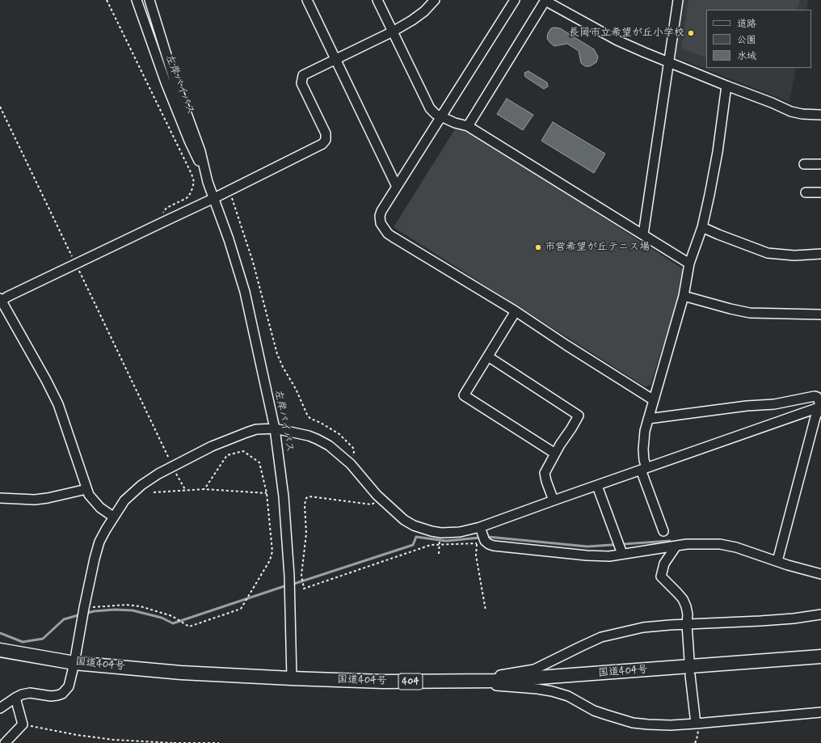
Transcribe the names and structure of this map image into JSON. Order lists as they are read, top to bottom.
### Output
{
  "streets": {
    "highway": ["国道404号", "404"],
    "street": ["左岸バイパス"]
  },
  "crossings": [
    ["左岸バイパス", "国道404号"]
  ],
  "places": ["長岡市立希望が丘小学校", "市営希望が丘テニス場"],
  "legend": ["道路", "公園", "水域"]
}
